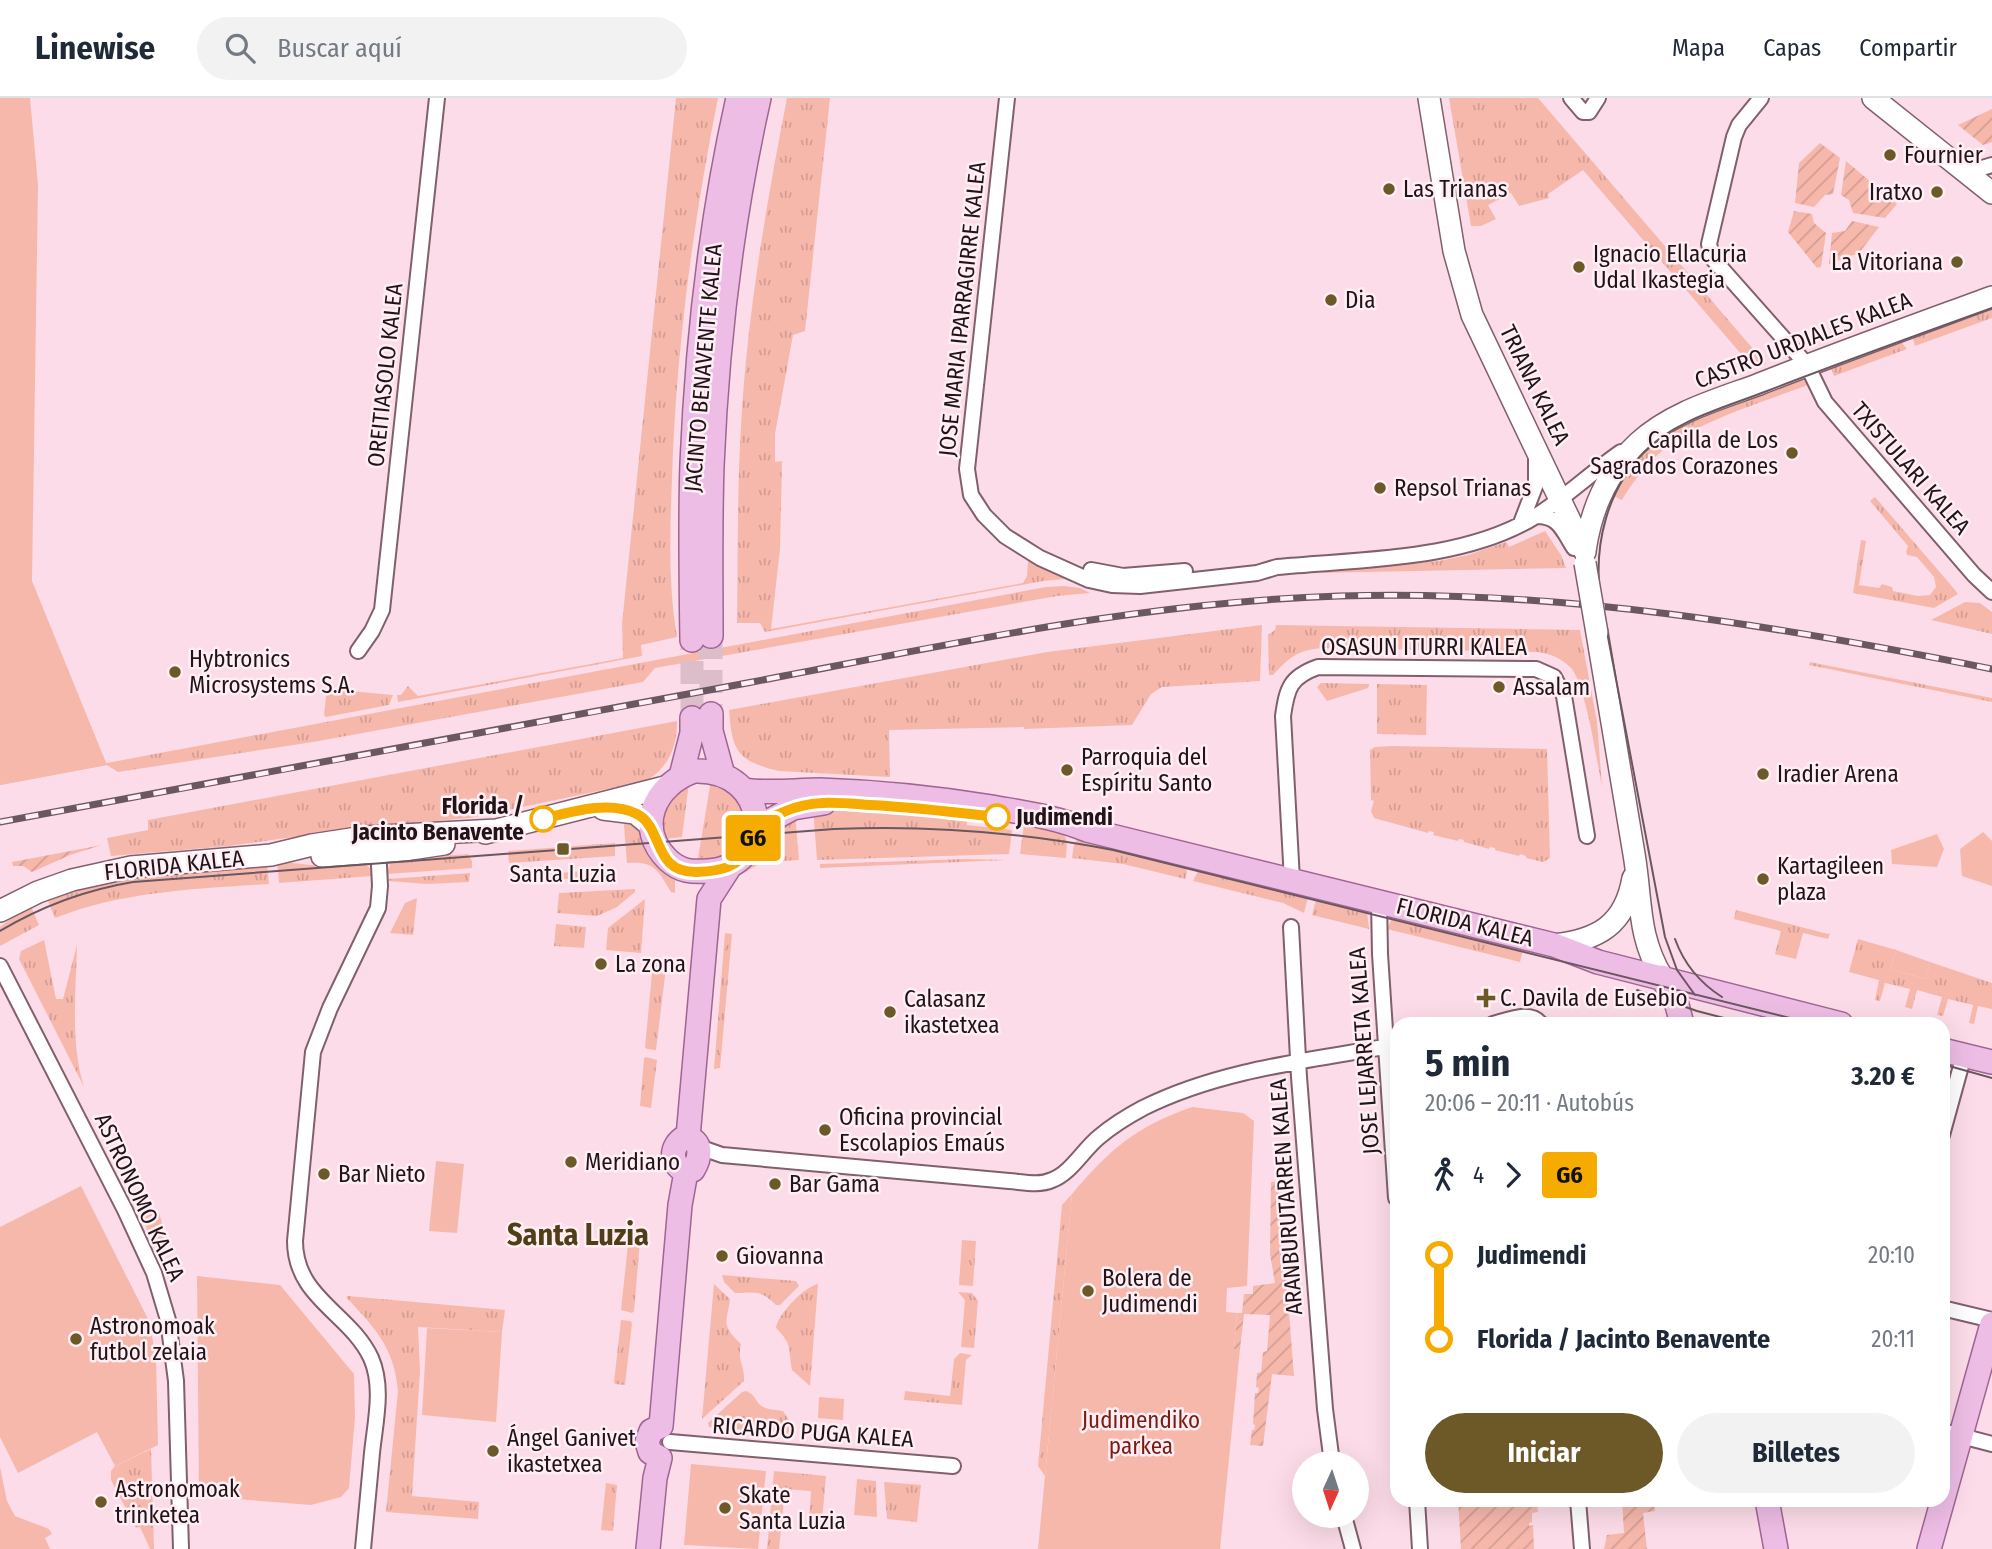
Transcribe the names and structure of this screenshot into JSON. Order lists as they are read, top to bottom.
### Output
{
  "streets": {
    "main road": [
      "CASTRO URDIALES KALEA",
      "JACINTO BENAVENTE KALEA",
      "TRIANA KALEA",
      "FLORIDA KALEA"
    ],
    "street": [
      "JOSE MARIA IPARRAGIRRE KALEA",
      "OREITIASOLO KALEA",
      "TXISTULARI KALEA",
      "OSASUN ITURRI KALEA",
      "JOSE LEJARRETA KALEA",
      "ASTRONOMO KALEA",
      "ARANBURUTARREN KALEA",
      "RICARDO PUGA KALEA"
    ]
  },
  "crossings": [
    ["JOSE MARIA IPARRAGIRRE KALEA", "CASTRO URDIALES KALEA"],
    ["JOSE MARIA IPARRAGIRRE KALEA", "TRIANA KALEA"],
    ["CASTRO URDIALES KALEA", "TRIANA KALEA"],
    ["CASTRO URDIALES KALEA", "TXISTULARI KALEA"],
    ["TRIANA KALEA", "FLORIDA KALEA"],
    ["OSASUN ITURRI KALEA", "FLORIDA KALEA"],
    ["FLORIDA KALEA", "JOSE LEJARRETA KALEA"]
  ],
  "districts": ["Santa Luzia"],
  "parks": ["Judimendiko parkea"],
  "places": {
    "other": [
      "Fournier",
      "Las Trianas",
      "Iratxo",
      "La Vitoriana",
      "Ignacio Ellacuria Udal Ikastegia",
      "Dia",
      "Capilla de Los Sagrados Corazones",
      "Repsol Trianas",
      "Hybtronics Microsystems S.A.",
      "Assalam",
      "Parroquia del Espíritu Santo",
      "Iradier Arena",
      "Judimendi",
      "Florida / Jacinto Benavente",
      "Kartagileen plaza",
      "La zona",
      "Calasanz ikastetxea",
      "Oficina provincial Escolapios Emaús",
      "Meridiano",
      "Bar Nieto",
      "Bar Gama",
      "Giovanna",
      "Bolera de Judimendi",
      "Astronomoak futbol zelaia",
      "Ángel Ganivet ikastetxea",
      "Astronomoak trinketea",
      "Skate Santa Luzia"
    ],
    "transit": ["Santa Luzia"],
    "health": ["C. Davila de Eusebio"]
  },
  "lines": ["bus line G6"],
  "north": "bottom",
  "page": {
    "header": "Linewise",
    "search": "Buscar aquí",
    "nav": ["Mapa", "Capas", "Compartir"],
    "on_map": "G6",
    "heading": ["5 min", "20:06 – 20:11 · Autobús", "3.20 €"],
    "legs": ["4", "G6"],
    "list": [
      {
        "name": "Judimendi",
        "value": "20:10"
      },
      {
        "name": "Florida / Jacinto Benavente",
        "value": "20:11"
      }
    ],
    "buttons": ["Iniciar", "Billetes"]
  }
}
